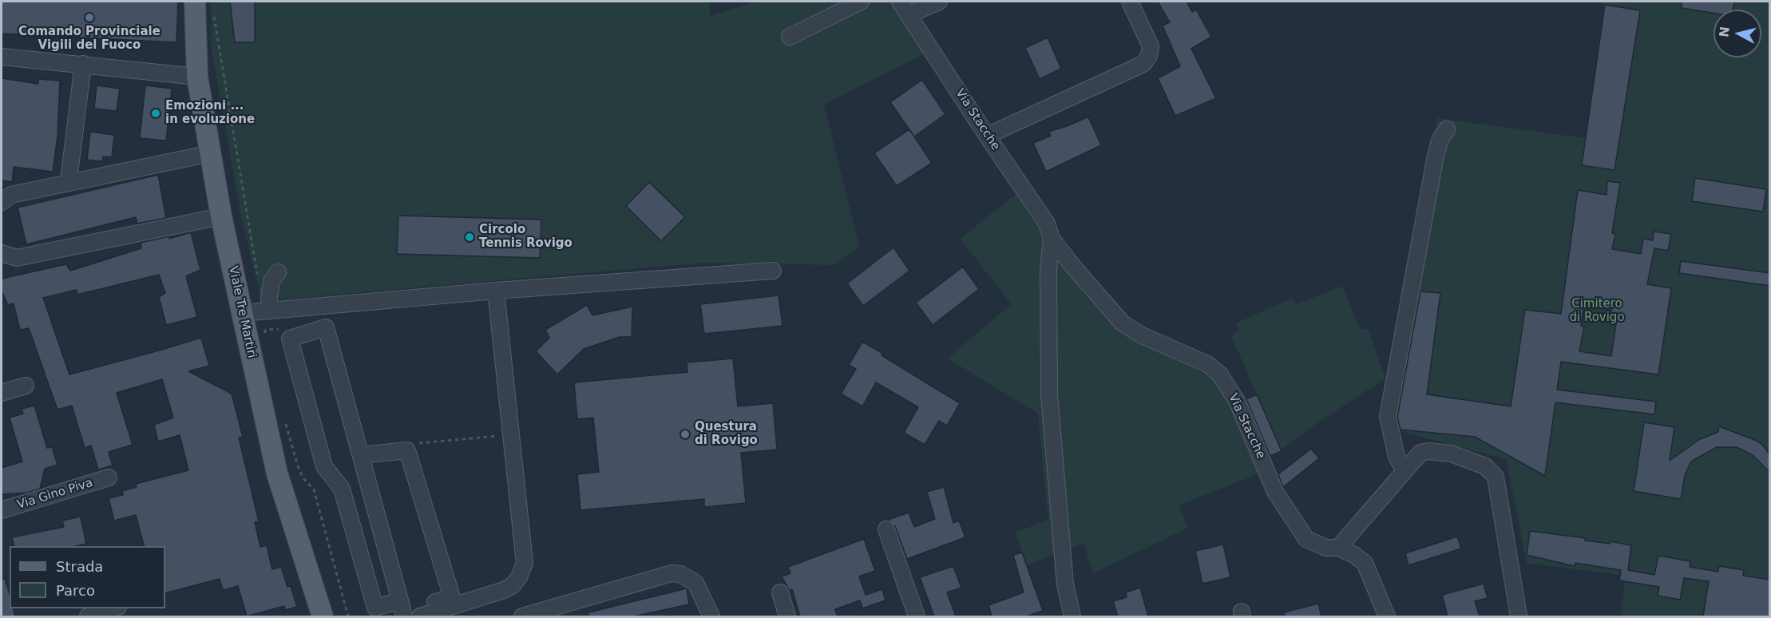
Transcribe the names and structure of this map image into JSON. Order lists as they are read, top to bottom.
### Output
{
  "streets": {
    "main road": ["Viale Tre Martiri"],
    "street": ["Via Stacche", "Via Gino Piva"]
  },
  "parks": ["Cimitero di Rovigo"],
  "places": [
    "Comando Provinciale Vigili del Fuoco",
    "Emozioni ... in evoluzione",
    "Circolo Tennis Rovigo",
    "Questura di Rovigo"
  ],
  "legend": ["Strada", "Parco"],
  "north": "left"
}
